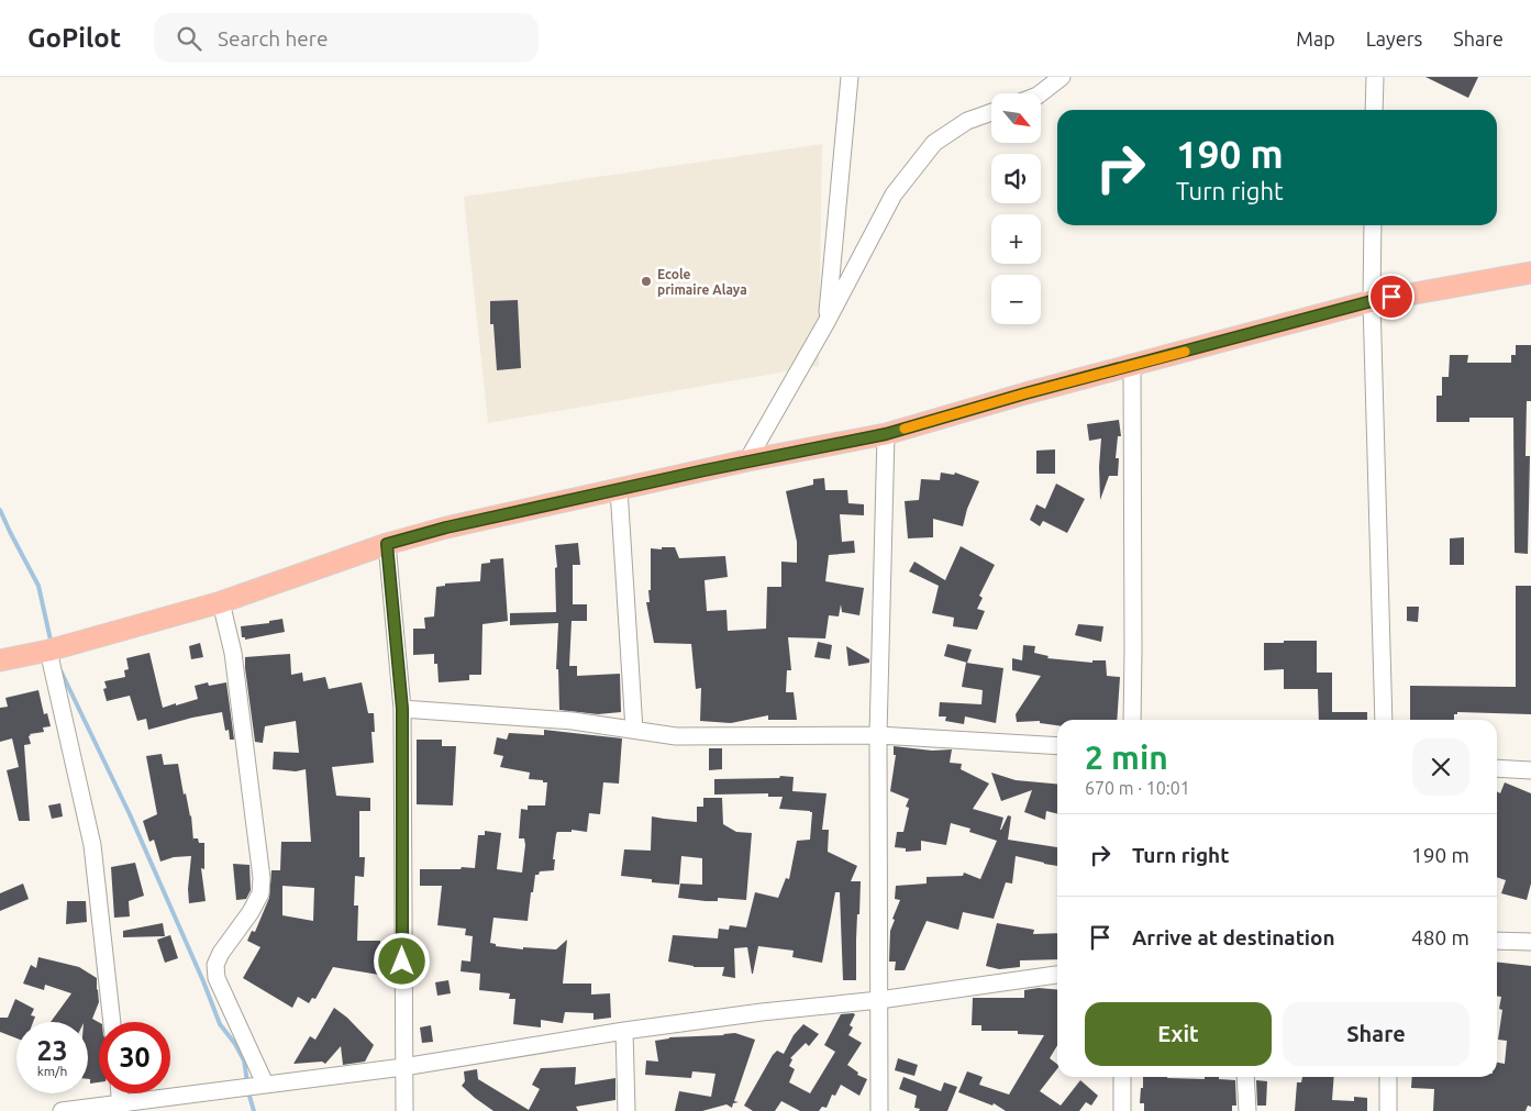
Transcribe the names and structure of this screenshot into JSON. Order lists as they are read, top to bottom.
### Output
{
  "places": ["Ecole primaire Alaya"],
  "north": "bottom right",
  "page": {
    "header": "GoPilot",
    "search": "Search here",
    "nav": ["Map", "Layers", "Share"],
    "map_buttons": ["+", "−"],
    "turn": ["190 m", "Turn right"],
    "heading": ["2 min", "670 m · 10:01"],
    "list": [
      {
        "name": "Turn right",
        "value": "190 m"
      },
      {
        "name": "Arrive at destination",
        "value": "480 m"
      }
    ],
    "buttons": ["Exit", "Share"],
    "speed": "23 km/h",
    "limit": "30"
  }
}
